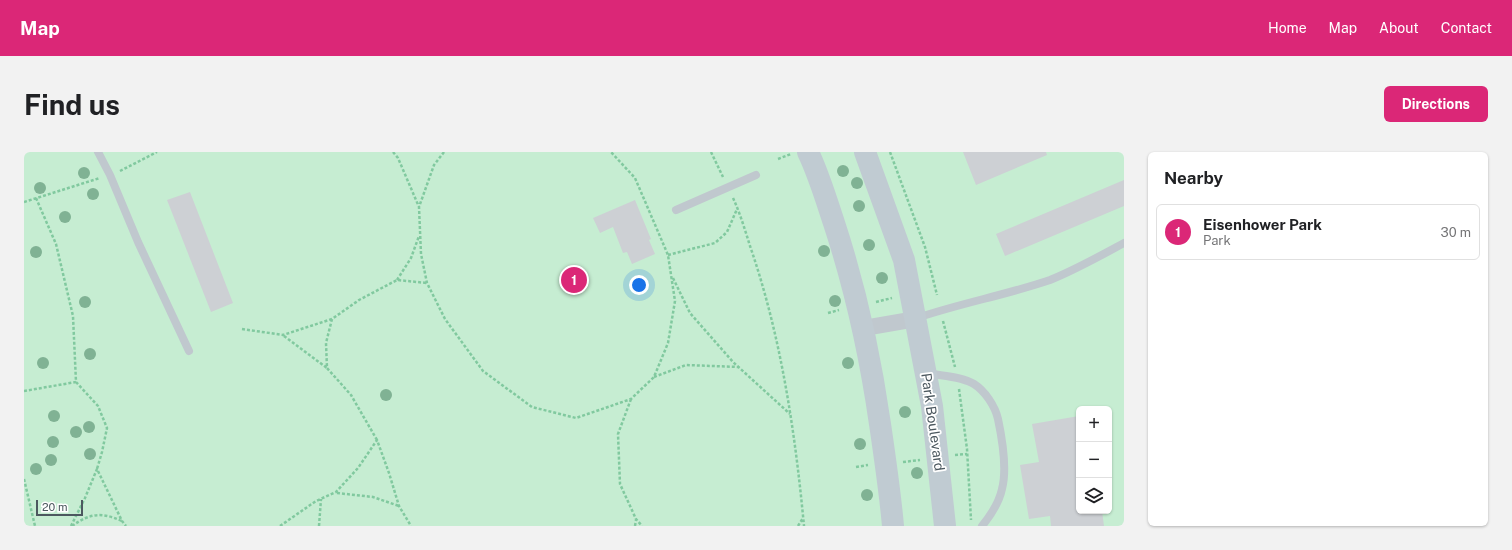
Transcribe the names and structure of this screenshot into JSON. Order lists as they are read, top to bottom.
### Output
{
  "streets": {
    "street": ["Park Boulevard"]
  },
  "scale_bar": "20 m",
  "page": {
    "header": "Map",
    "nav": [
      "Home",
      "Map",
      "About",
      "Contact"
    ],
    "buttons": "Directions",
    "title": "Find us",
    "heading": "Nearby",
    "list": [
      {
        "mark": "1",
        "name": "Eisenhower Park",
        "note": "Park",
        "value": "30 m"
      }
    ],
    "pins": "1",
    "map_buttons": ["+", "−"],
    "scale": "20 m"
  }
}
